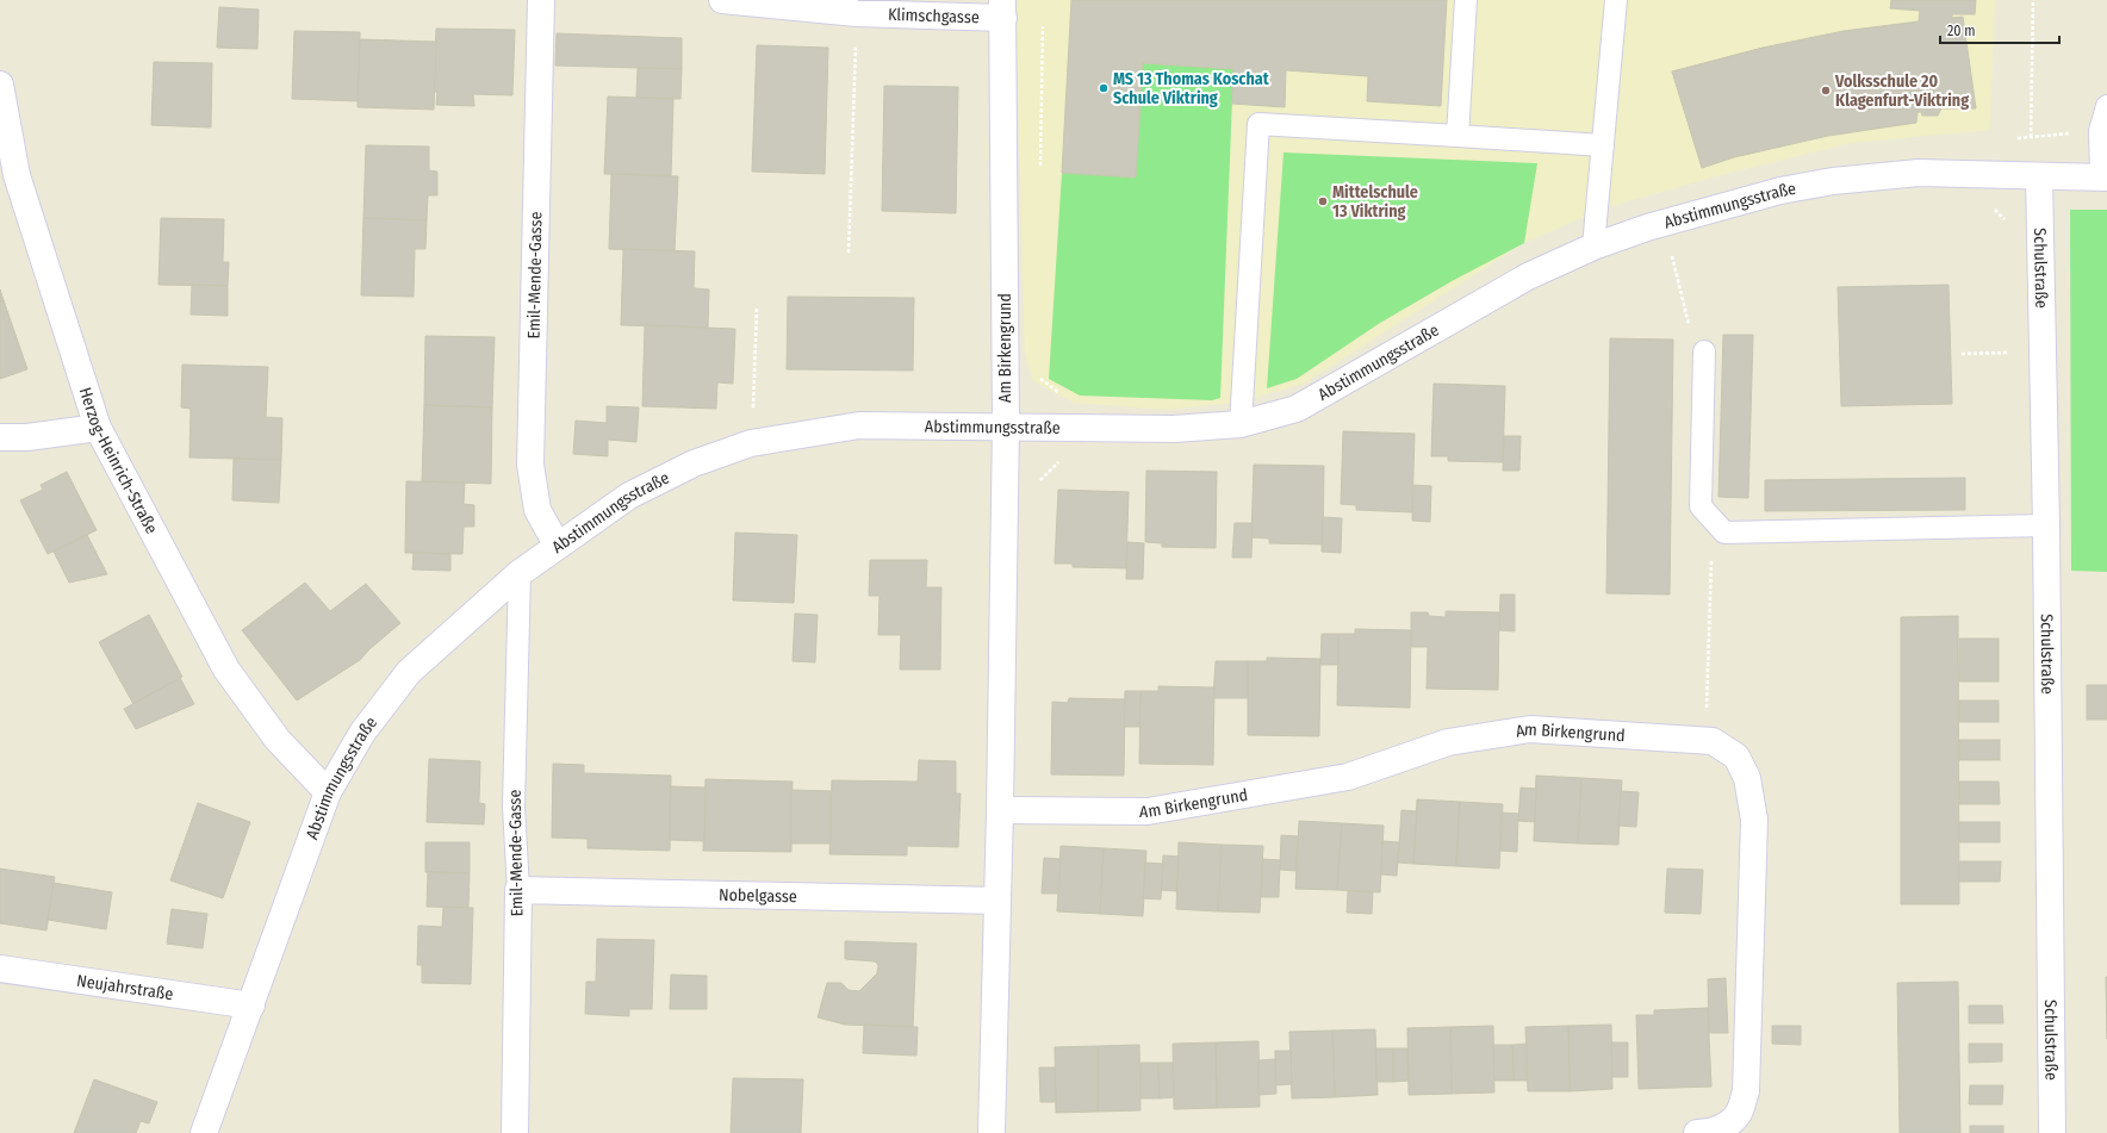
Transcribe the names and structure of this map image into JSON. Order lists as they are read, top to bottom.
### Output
{
  "streets": {
    "street": [
      "Klimschgasse",
      "Abstimmungsstraße",
      "Schulstraße",
      "Emil-Mende-Gasse",
      "Am Birkengrund",
      "Herzog-Heinrich-Straße",
      "Nobelgasse",
      "Neujahrstraße"
    ]
  },
  "crossings": [
    ["Klimschgasse", "Am Birkengrund"],
    ["Abstimmungsstraße", "Schulstraße"],
    ["Abstimmungsstraße", "Emil-Mende-Gasse"],
    ["Abstimmungsstraße", "Am Birkengrund"],
    ["Abstimmungsstraße", "Herzog-Heinrich-Straße"],
    ["Abstimmungsstraße", "Neujahrstraße"],
    ["Emil-Mende-Gasse", "Nobelgasse"],
    ["Am Birkengrund", "Nobelgasse"]
  ],
  "places": ["MS 13 Thomas Koschat Schule Viktring", "Volksschule 20 Klagenfurt-Viktring", "Mittelschule 13 Viktring"],
  "scale_bar": "20 m"
}
